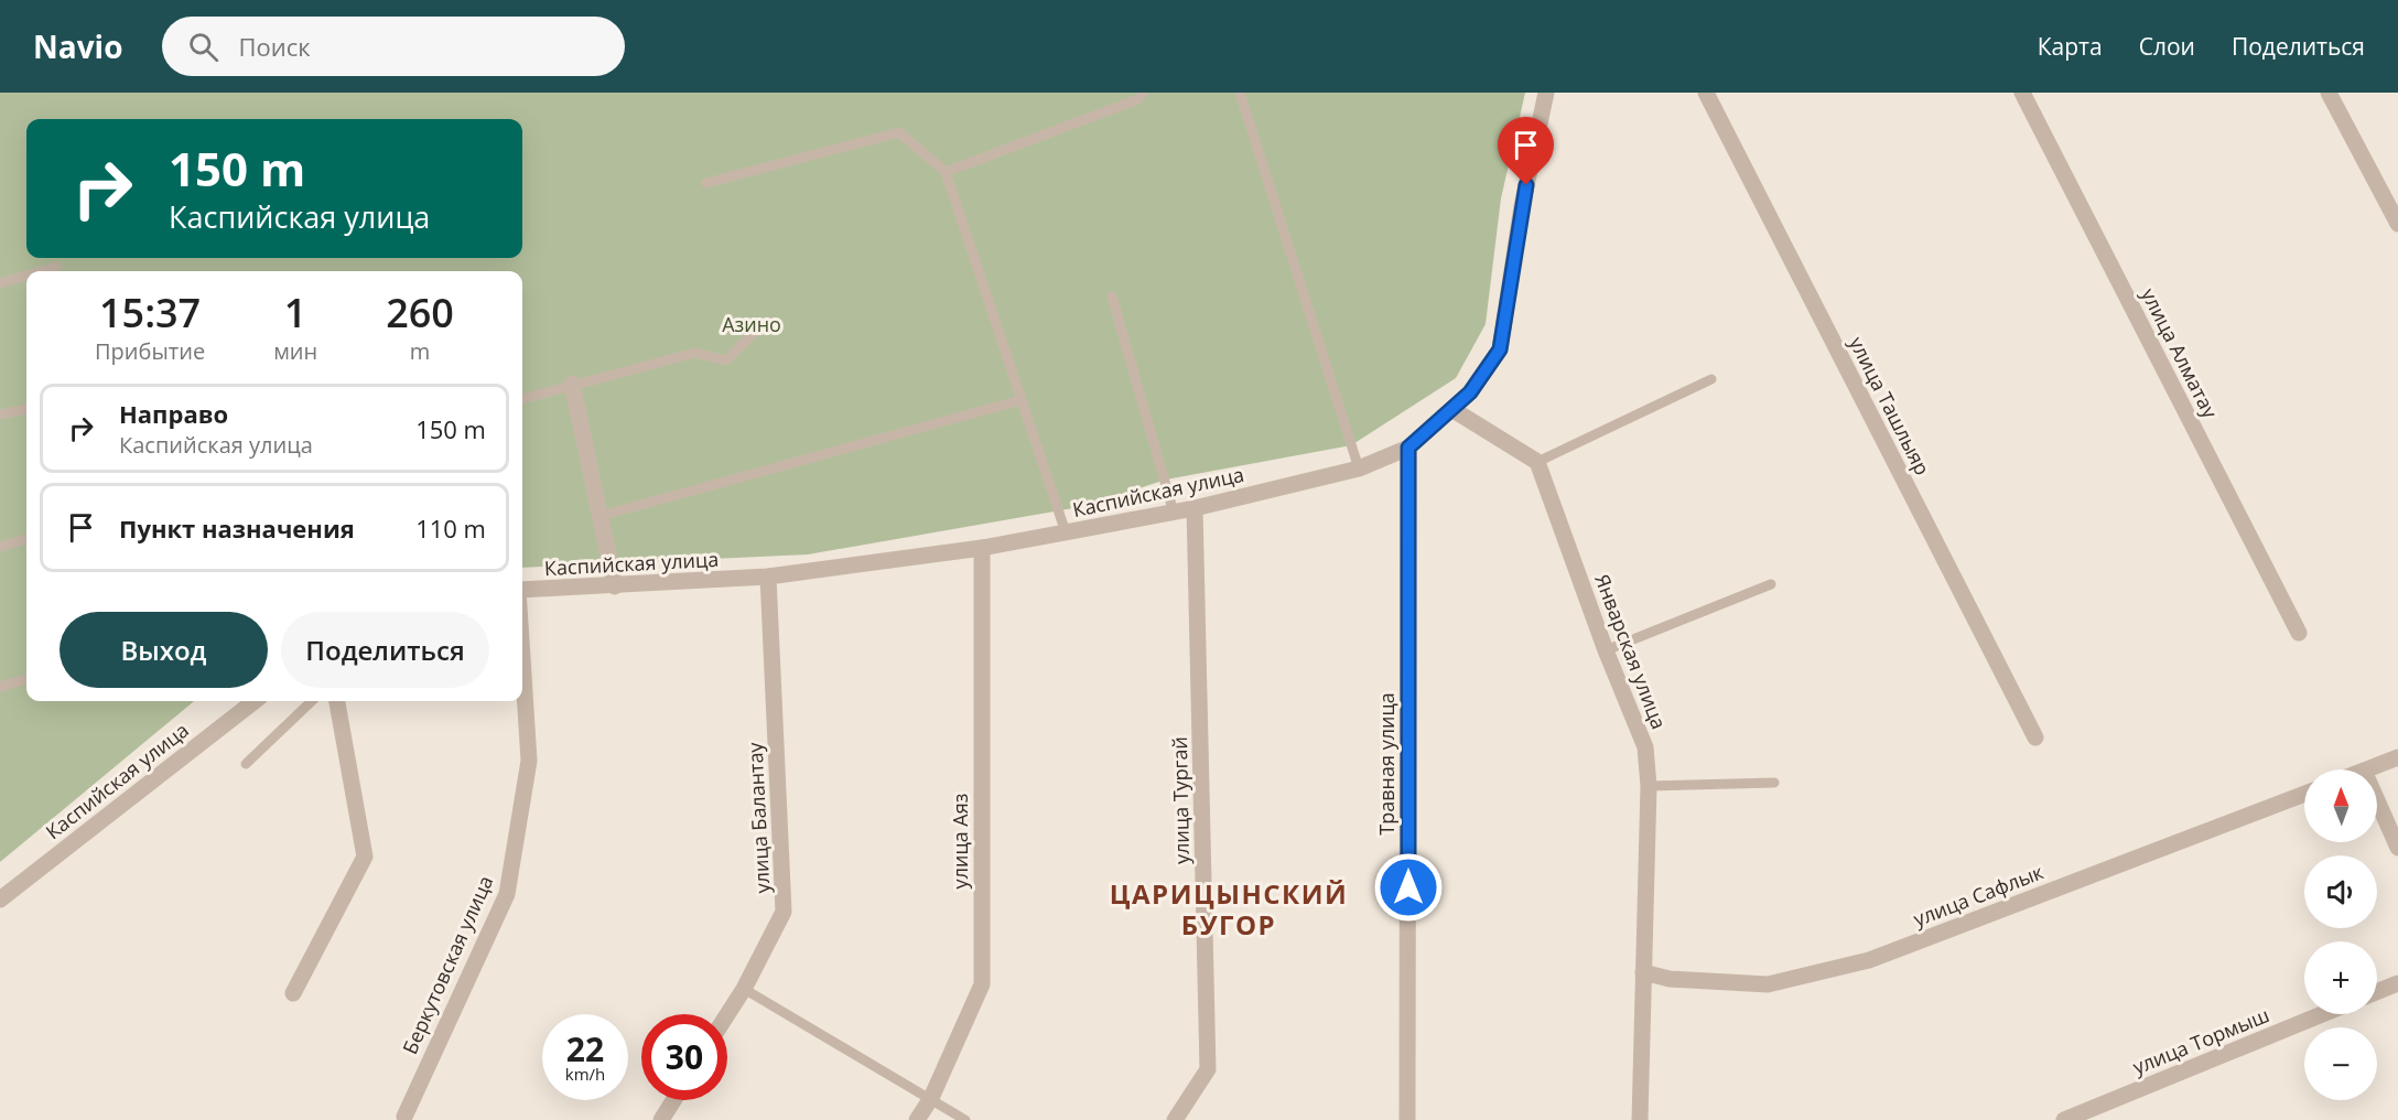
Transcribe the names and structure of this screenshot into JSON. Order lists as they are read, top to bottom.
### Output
{
  "streets": {
    "street": [
      "улица Алматау",
      "улица Ташлыяр",
      "Каспийская улица",
      "Январская улица",
      "Травная улица",
      "улица Тургай",
      "улица Балантау",
      "улица Аяз",
      "улица Сафлык",
      "Беркутовская улица",
      "улица Тормыш"
    ]
  },
  "crossings": [
    ["Каспийская улица", "Травная улица"],
    ["Каспийская улица", "улица Тургай"],
    ["Каспийская улица", "улица Балантау"],
    ["Каспийская улица", "улица Аяз"],
    ["Январская улица", "улица Сафлык"]
  ],
  "districts": ["ЦАРИЦЫНСКИЙ БУГОР"],
  "parks": ["Азино"],
  "north": "top",
  "page": {
    "header": "Navio",
    "search": "Поиск",
    "nav": ["Карта", "Слои", "Поделиться"],
    "turn": ["150 m", "Каспийская улица"],
    "eta": [
      "15:37",
      "Прибытие",
      "1",
      "мин",
      "260",
      "m"
    ],
    "list": [
      {
        "name": "Направо",
        "note": "Каспийская улица",
        "value": "150 m"
      },
      {
        "name": "Пункт назначения",
        "value": "110 m"
      }
    ],
    "buttons": ["Выход", "Поделиться"],
    "map_buttons": ["+", "−"],
    "speed": "22 km/h",
    "limit": "30"
  }
}
